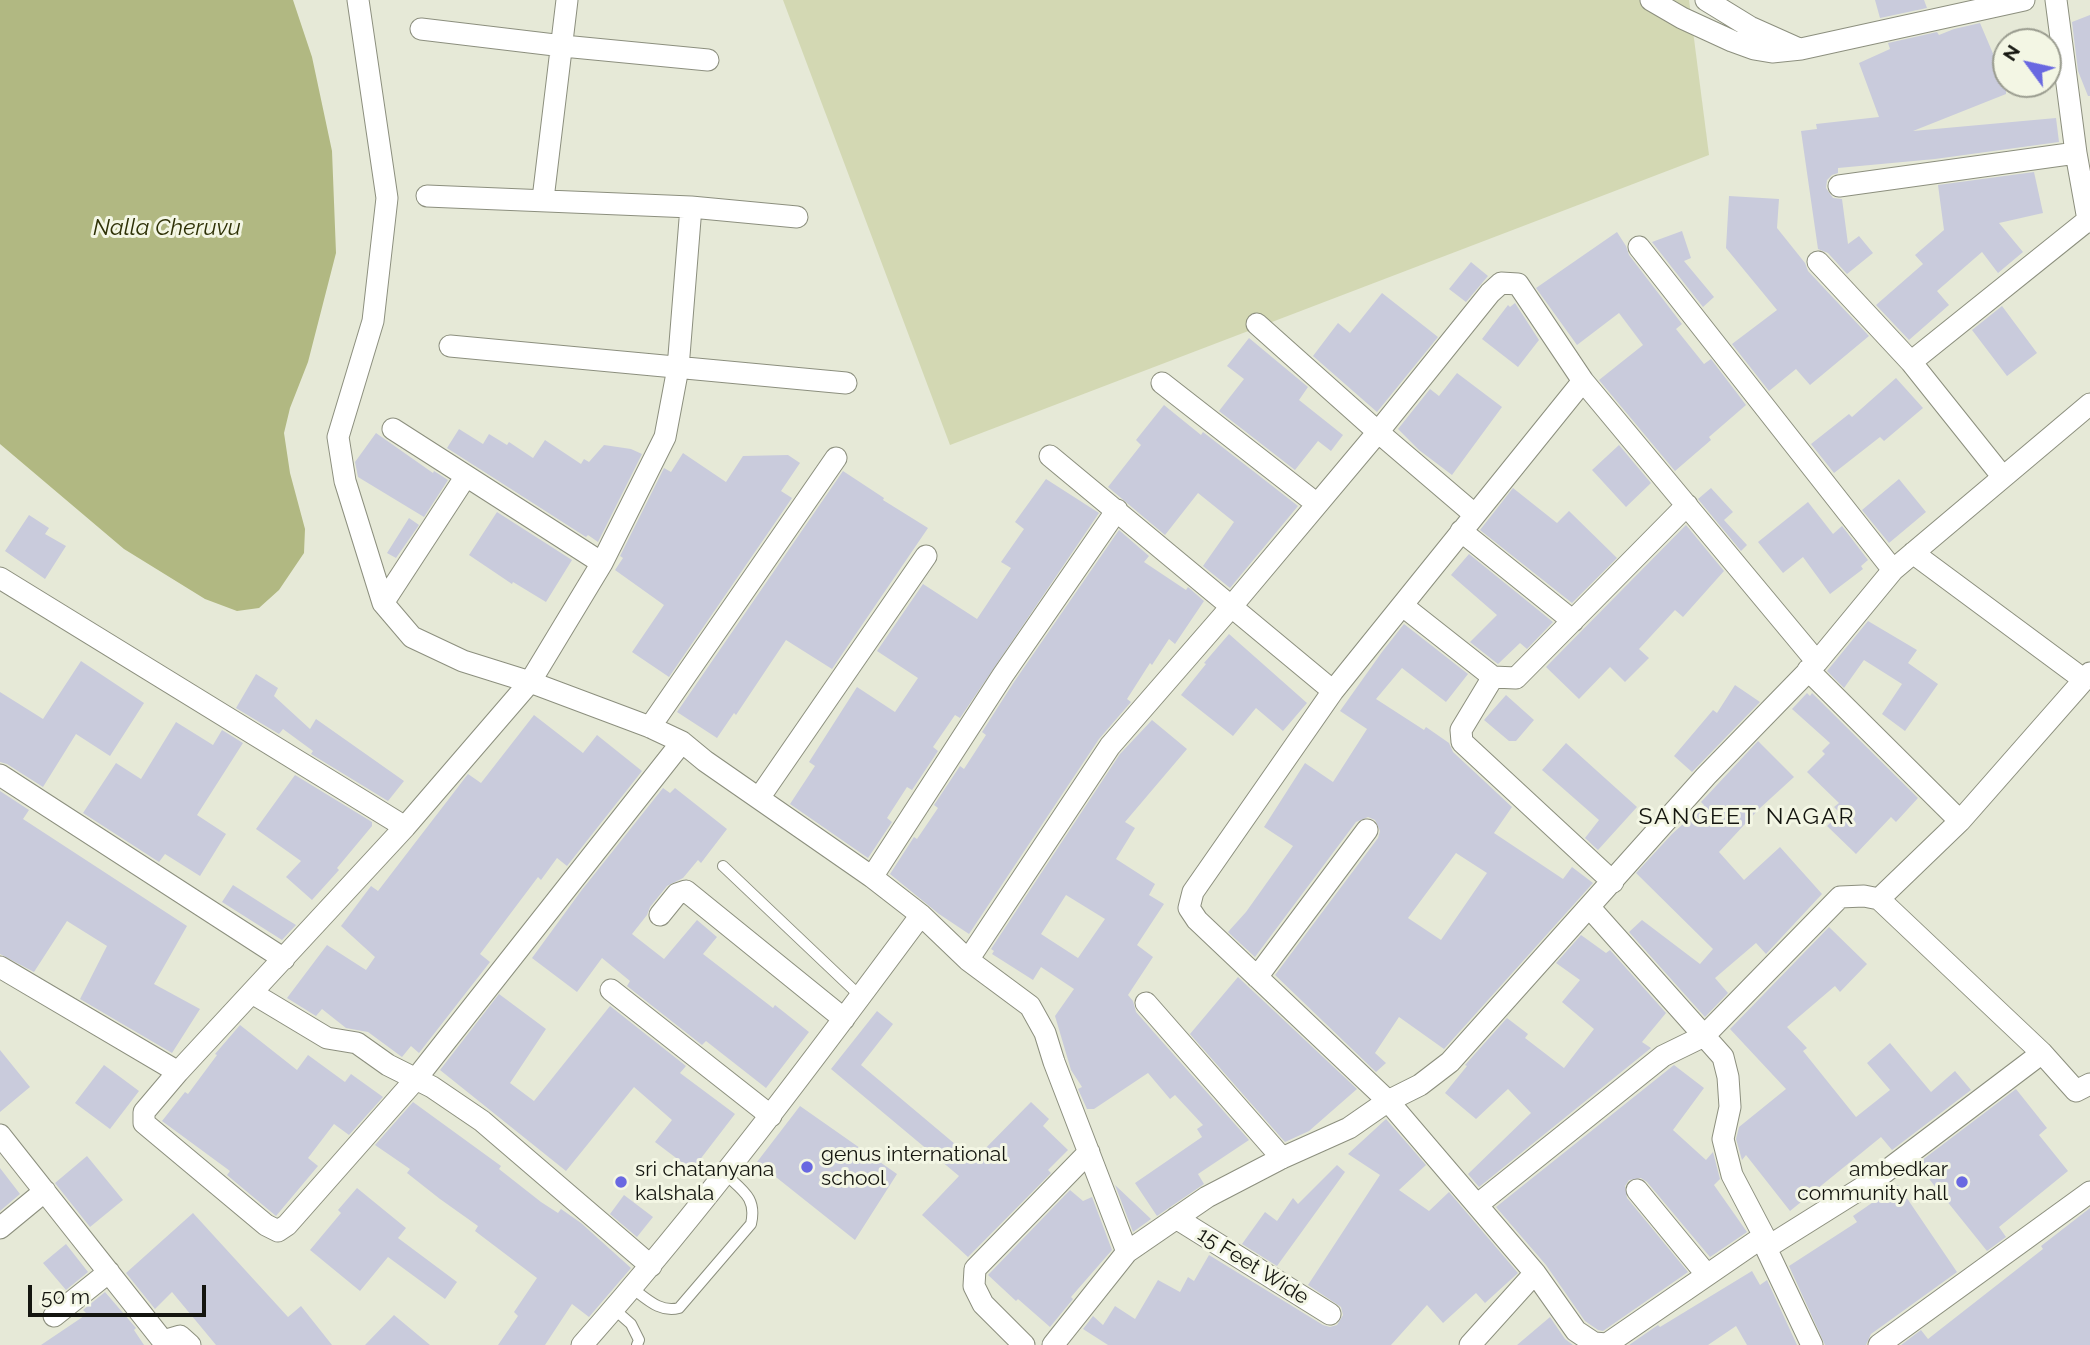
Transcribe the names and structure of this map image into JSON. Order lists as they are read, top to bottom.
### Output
{
  "streets": {
    "street": ["15 Feet Wide"]
  },
  "districts": ["SANGEET NAGAR"],
  "water": ["Nalla Cheruvu"],
  "places": ["genus international school", "sri chatanyana kalshala", "ambedkar community hall"],
  "scale_bar": "50 m",
  "north": "top left"
}
